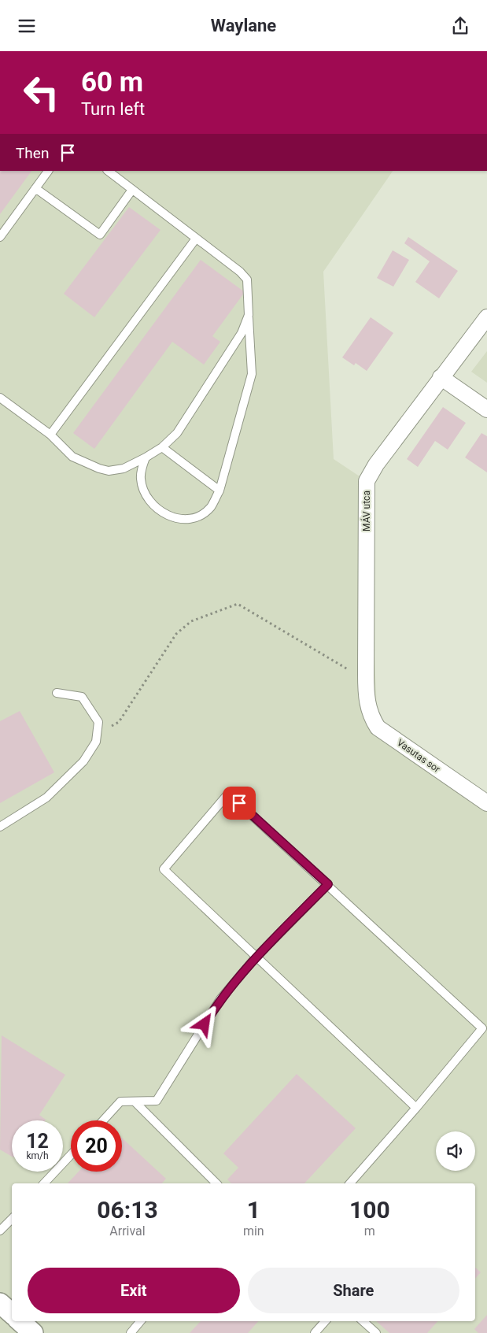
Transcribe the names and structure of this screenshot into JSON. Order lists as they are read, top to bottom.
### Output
{
  "streets": {
    "street": ["MÁV utca", "Vasutas sor"]
  },
  "crossings": [
    ["MÁV utca", "Vasutas sor"]
  ],
  "page": {
    "header": "Waylane",
    "turn": ["60 m", "Turn left"],
    "then": "Then",
    "speed": "12 km/h",
    "limit": "20",
    "eta": [
      "06:13",
      "Arrival",
      "1",
      "min",
      "100",
      "m"
    ],
    "buttons": ["Exit", "Share"]
  }
}
